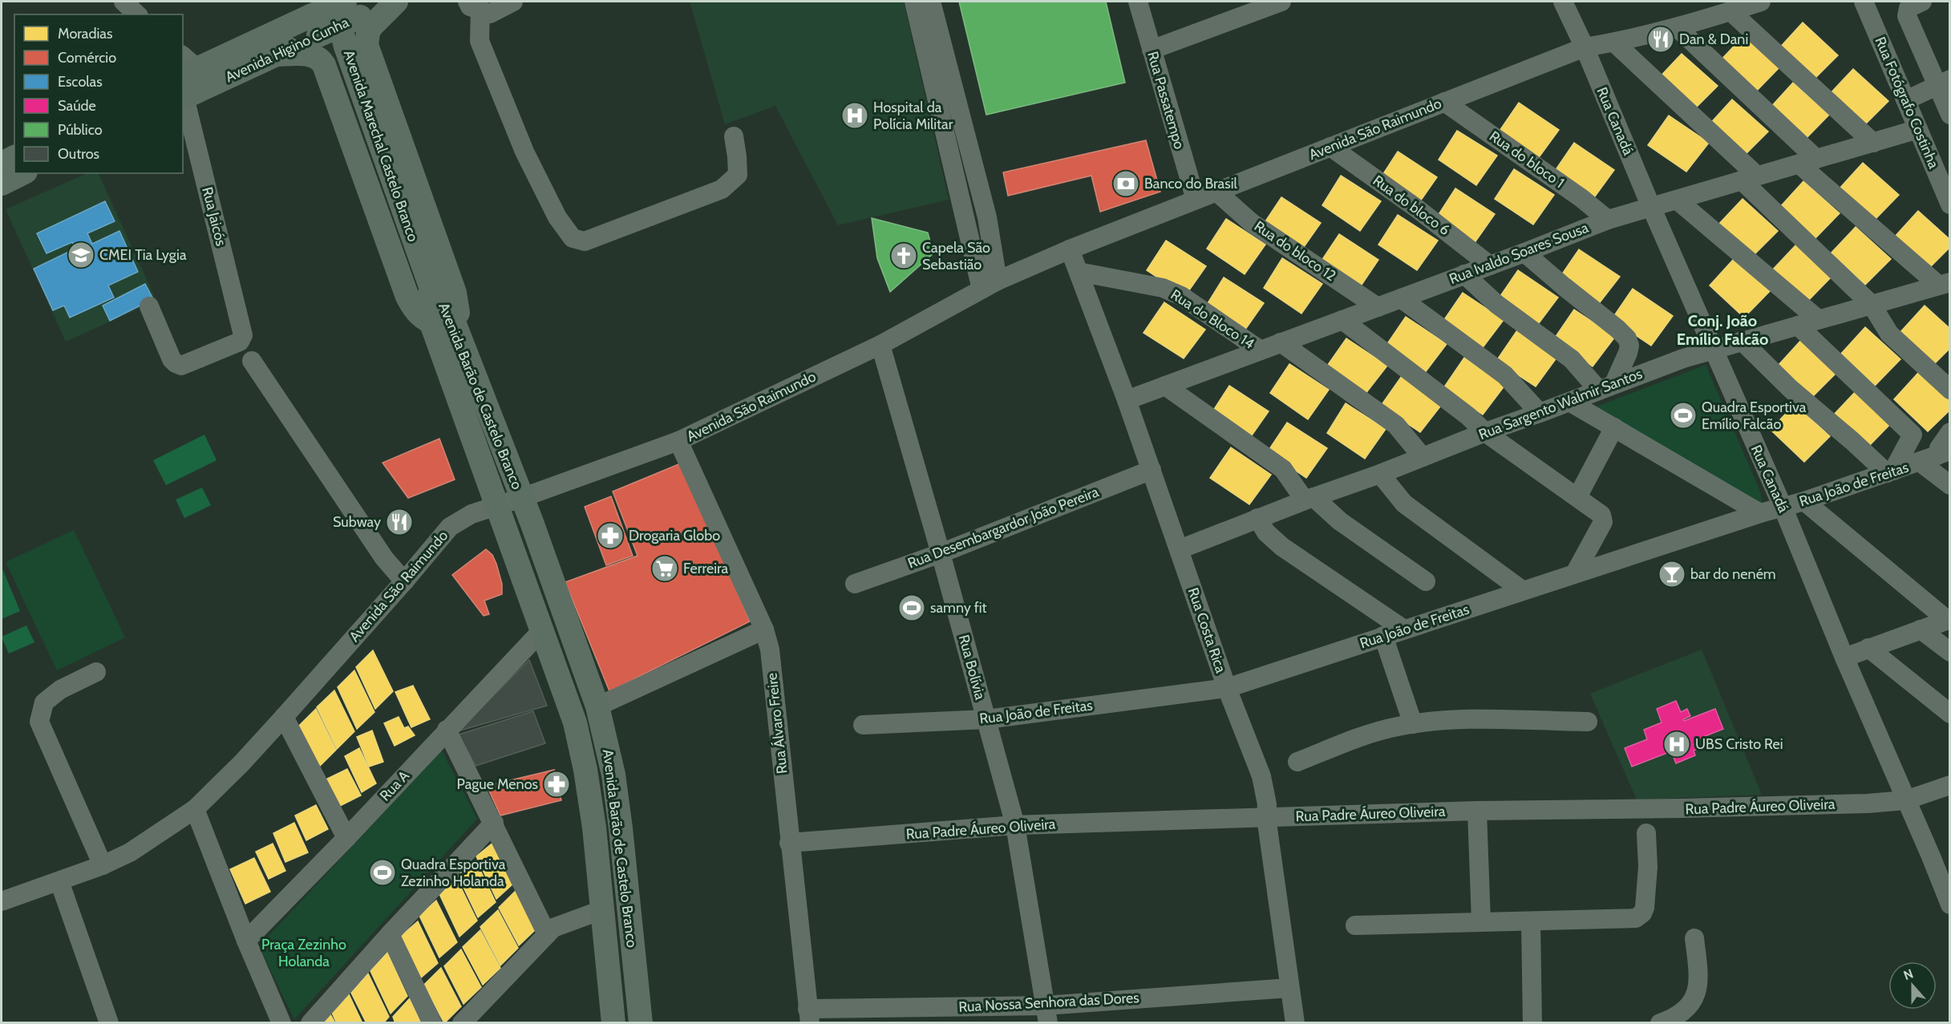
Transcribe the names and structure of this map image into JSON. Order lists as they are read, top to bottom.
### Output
{
  "streets": {
    "main road": ["Avenida Higino Cunha", "Avenida Marechal Castelo Branco", "Avenida Barão de Castelo Branco"],
    "street": [
      "Rua Passatempo",
      "Rua Fotógrafo Costinha",
      "Rua Canadá",
      "Avenida São Raimundo",
      "Rua do bloco 1",
      "Rua do bloco 6",
      "Rua Jaicós",
      "Rua do bloco 12",
      "Rua Ivaldo Soares Sousa",
      "Rua do Bloco 14",
      "Rua Sargento Walmir Santos",
      "Rua João de Freitas",
      "Rua Desembargardor João Pereira",
      "Rua Costa Rica",
      "Rua Bolívia",
      "Rua Álvaro Freire",
      "Rua A",
      "Rua Padre Áureo Oliveira",
      "Rua Nossa Senhora das Dores"
    ]
  },
  "crossings": [
    ["Avenida Higino Cunha", "Rua Jaicós"],
    ["Rua Passatempo", "Avenida São Raimundo"],
    ["Rua Fotógrafo Costinha", "Rua Ivaldo Soares Sousa"],
    ["Rua Canadá", "Avenida São Raimundo"],
    ["Rua Canadá", "Rua Ivaldo Soares Sousa"],
    ["Rua Canadá", "Rua Sargento Walmir Santos"],
    ["Rua Canadá", "Rua João de Freitas"],
    ["Rua Canadá", "Rua Padre Áureo Oliveira"],
    ["Avenida São Raimundo", "Rua do bloco 1"],
    ["Avenida São Raimundo", "Rua do bloco 6"],
    ["Avenida São Raimundo", "Rua do bloco 12"],
    ["Avenida São Raimundo", "Avenida Barão de Castelo Branco"],
    ["Avenida São Raimundo", "Rua Costa Rica"],
    ["Avenida São Raimundo", "Rua Bolívia"],
    ["Avenida São Raimundo", "Rua Álvaro Freire"],
    ["Avenida Marechal Castelo Branco", "Avenida Barão de Castelo Branco"],
    ["Rua do bloco 1", "Rua Ivaldo Soares Sousa"],
    ["Rua do bloco 6", "Rua Ivaldo Soares Sousa"],
    ["Rua do bloco 12", "Rua Ivaldo Soares Sousa"],
    ["Rua Ivaldo Soares Sousa", "Rua do Bloco 14"],
    ["Rua Ivaldo Soares Sousa", "Rua Costa Rica"],
    ["Rua do Bloco 14", "Rua Costa Rica"],
    ["Avenida Barão de Castelo Branco", "Rua A"],
    ["Rua Sargento Walmir Santos", "Rua Costa Rica"],
    ["Rua João de Freitas", "Rua Costa Rica"],
    ["Rua João de Freitas", "Rua Bolívia"],
    ["Rua Desembargardor João Pereira", "Rua Costa Rica"],
    ["Rua Desembargardor João Pereira", "Rua Bolívia"],
    ["Rua Costa Rica", "Rua Padre Áureo Oliveira"],
    ["Rua Costa Rica", "Rua Nossa Senhora das Dores"],
    ["Rua Bolívia", "Rua Padre Áureo Oliveira"],
    ["Rua Bolívia", "Rua Nossa Senhora das Dores"],
    ["Rua Álvaro Freire", "Rua Padre Áureo Oliveira"],
    ["Rua Álvaro Freire", "Rua Nossa Senhora das Dores"]
  ],
  "districts": ["Conj. João Emílio Falcão"],
  "parks": ["Praça Zezinho Holanda"],
  "places": {
    "restaurant": ["Dan & Dani", "Subway"],
    "hospital": ["Hospital da Polícia Militar", "UBS Cristo Rei"],
    "bank": ["Banco do Brasil"],
    "school or university": ["CMEI Tia Lygia"],
    "church": ["Capela São Sebastião"],
    "sports": ["Quadra Esportiva Emílio Falcão", "samny fit", "Quadra Esportiva Zezinho Holanda"],
    "pharmacy": ["Drogaria Globo", "Pague Menos"],
    "supermarket": ["Ferreira"],
    "bar": ["bar do neném"]
  },
  "legend": [
    "Moradias",
    "Comércio",
    "Escolas",
    "Saúde",
    "Público",
    "Outros"
  ],
  "north": "top"
}
